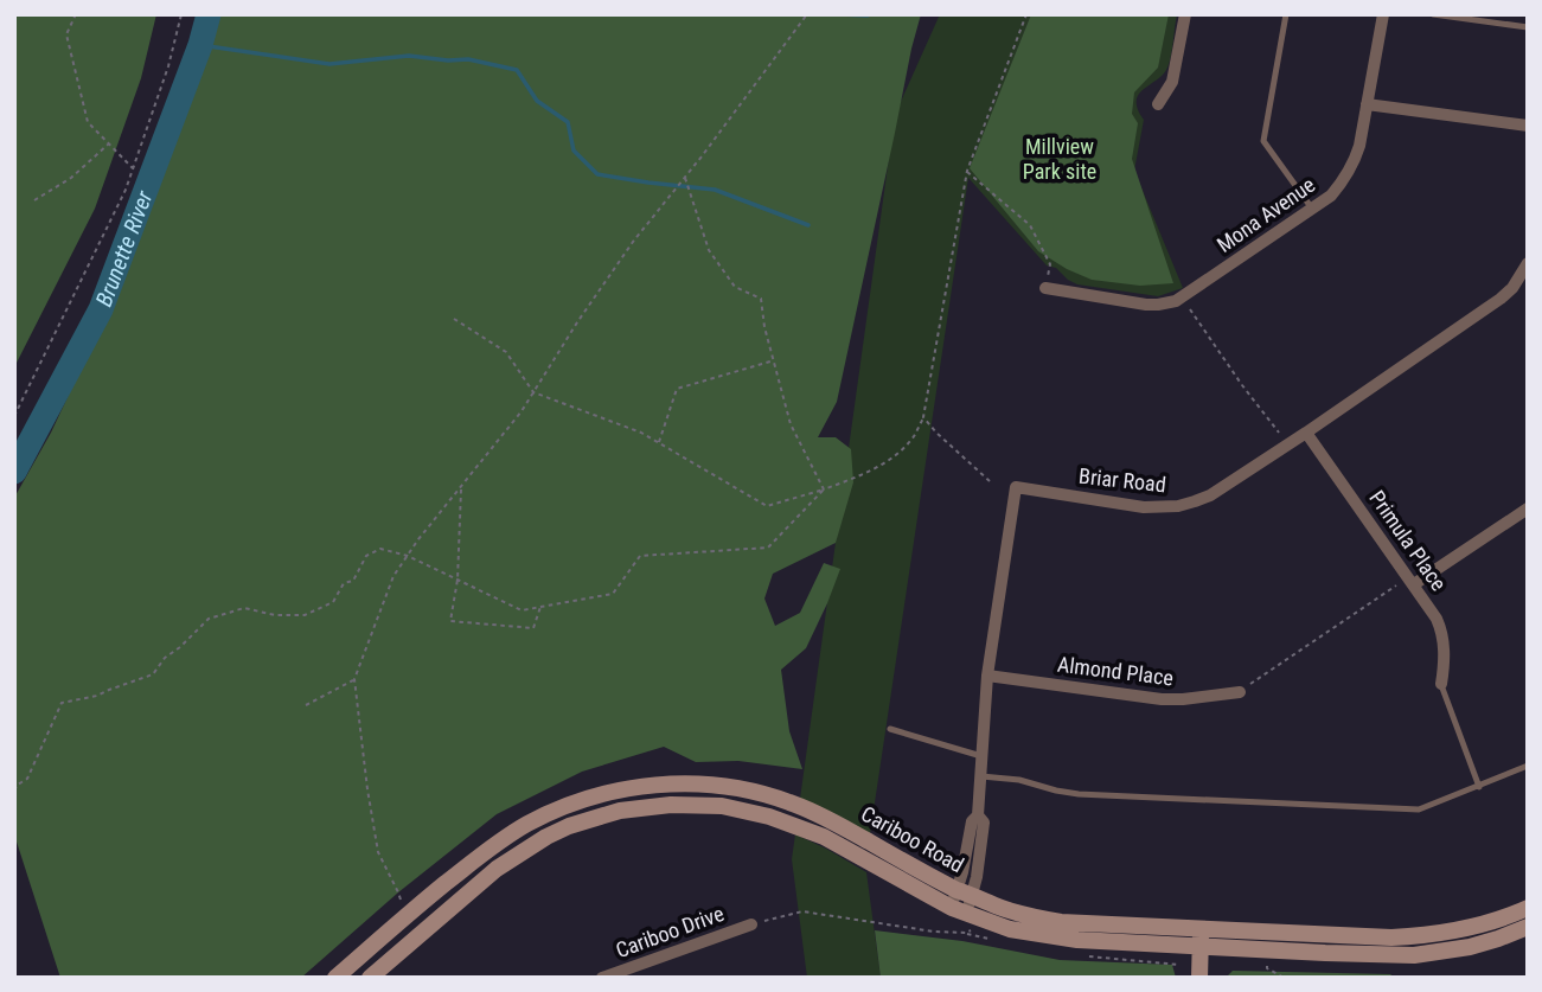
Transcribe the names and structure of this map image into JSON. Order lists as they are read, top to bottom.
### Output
{
  "streets": {
    "street": [
      "Mona Avenue",
      "Briar Road",
      "Primula Place",
      "Almond Place",
      "Cariboo Road",
      "Cariboo Drive"
    ]
  },
  "crossings": [
    ["Briar Road", "Primula Place"],
    ["Briar Road", "Almond Place"],
    ["Briar Road", "Cariboo Road"]
  ],
  "water": ["Brunette River"],
  "parks": ["Millview Park site"]
}
